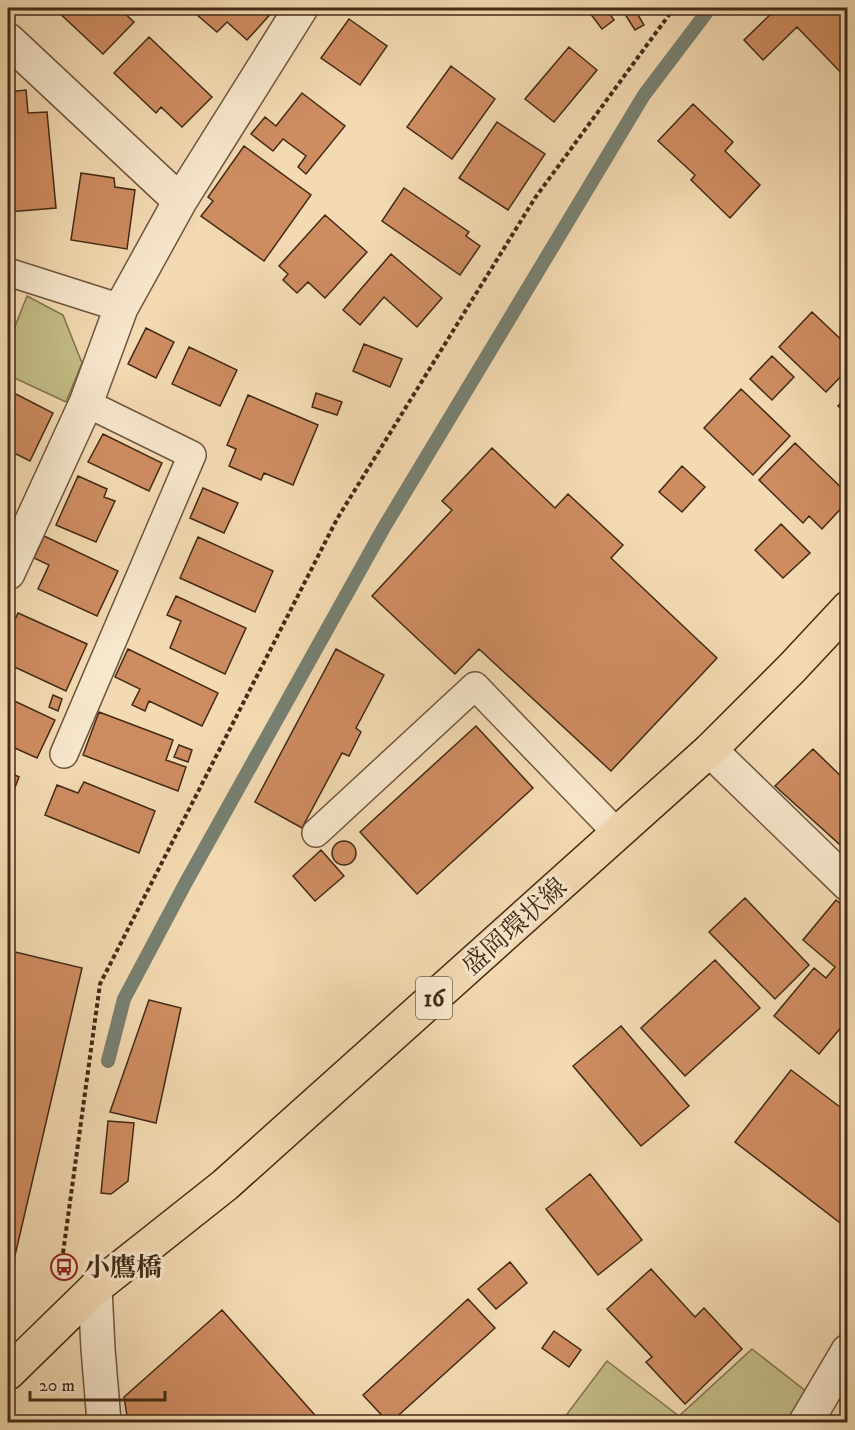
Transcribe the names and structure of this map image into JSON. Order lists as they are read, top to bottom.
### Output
{
  "streets": {
    "main road": ["盛岡環状線", "16"]
  },
  "places": {
    "bus stop": ["小鷹橋"]
  },
  "scale_bar": "20 m"
}
